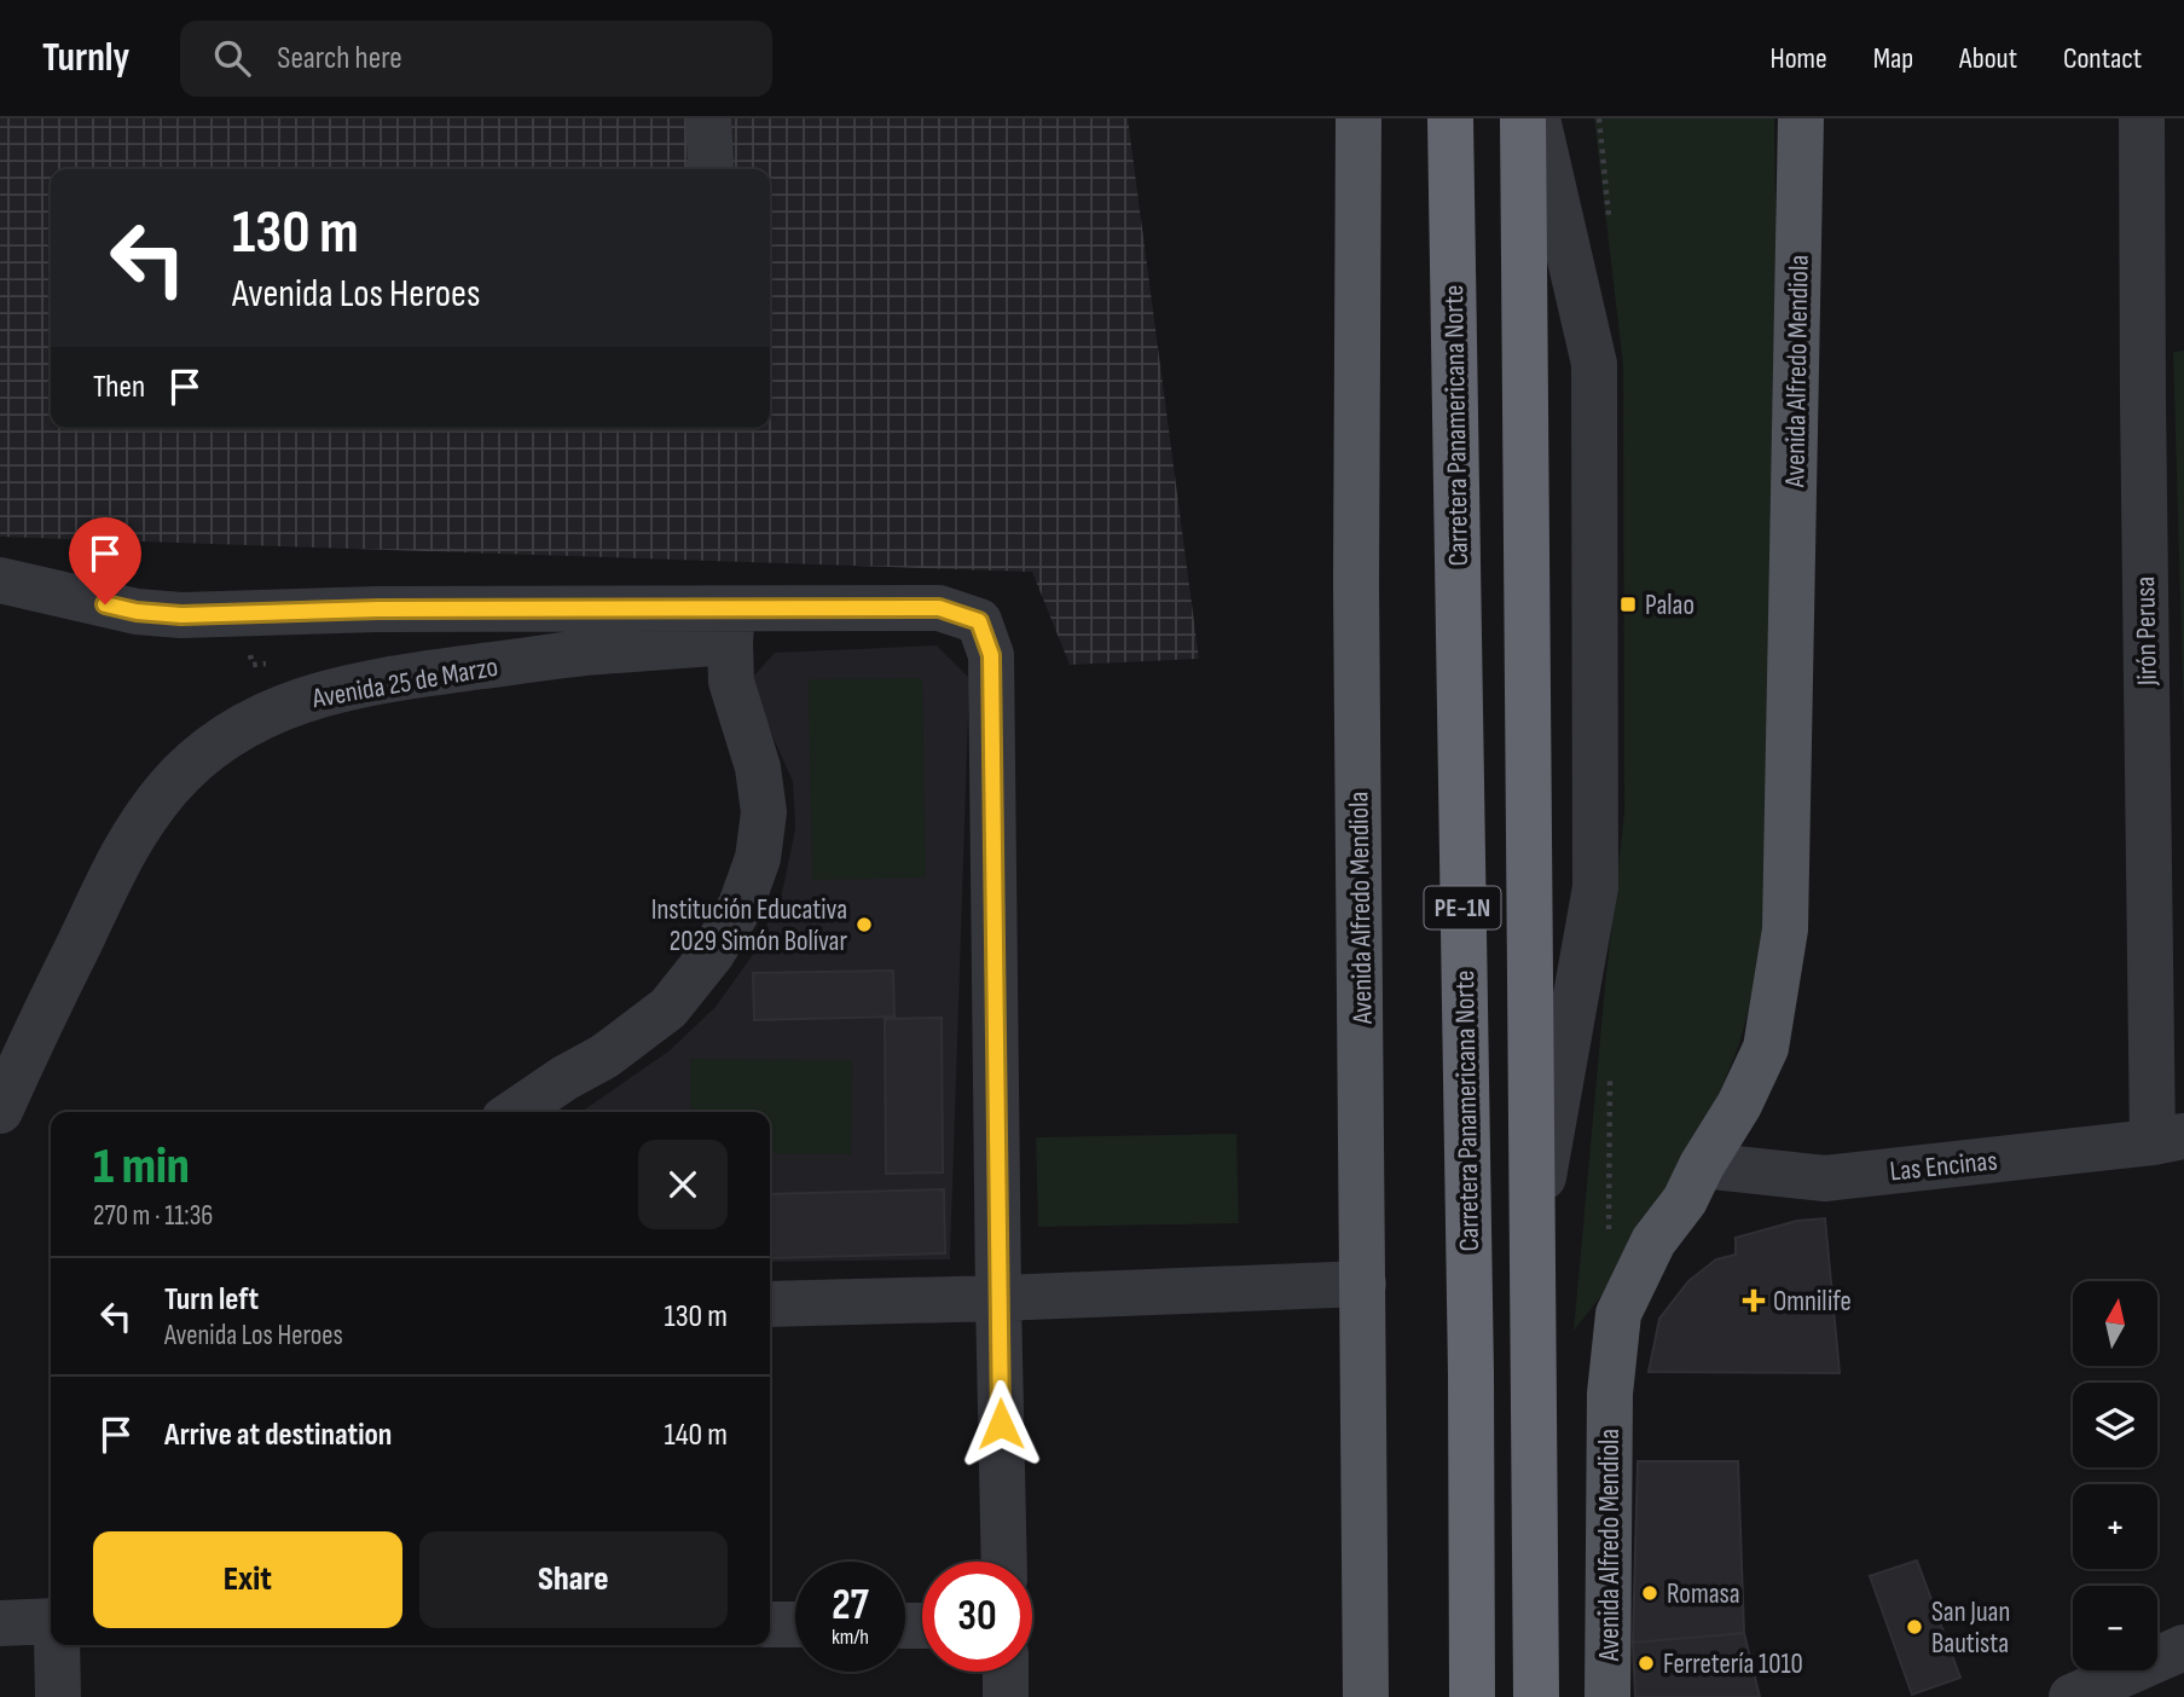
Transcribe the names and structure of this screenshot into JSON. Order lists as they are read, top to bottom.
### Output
{
  "streets": {
    "highway": ["Carretera Panamericana Norte", "PE-1N"],
    "main road": ["Avenida Alfredo Mendiola"],
    "street": ["Jirón Perusa", "Avenida 25 de Marzo", "Las Encinas"]
  },
  "crossings": [
    ["Avenida Alfredo Mendiola", "Las Encinas"],
    ["Jirón Perusa", "Las Encinas"]
  ],
  "places": {
    "transit": ["Palao"],
    "other": [
      "Institución Educativa 2029 Simón Bolívar",
      "Romasa",
      "San Juan Bautista",
      "Ferretería 1010"
    ],
    "health": ["Omnilife"]
  },
  "north": "top",
  "page": {
    "header": "Turnly",
    "search": "Search here",
    "nav": [
      "Home",
      "Map",
      "About",
      "Contact"
    ],
    "turn": ["130 m", "Avenida Los Heroes"],
    "then": "Then",
    "heading": ["1 min", "270 m · 11:36"],
    "list": [
      {
        "name": "Turn left",
        "note": "Avenida Los Heroes",
        "value": "130 m"
      },
      {
        "name": "Arrive at destination",
        "value": "140 m"
      }
    ],
    "map_buttons": ["+", "−"],
    "buttons": ["Exit", "Share"],
    "speed": "27 km/h",
    "limit": "30"
  }
}
